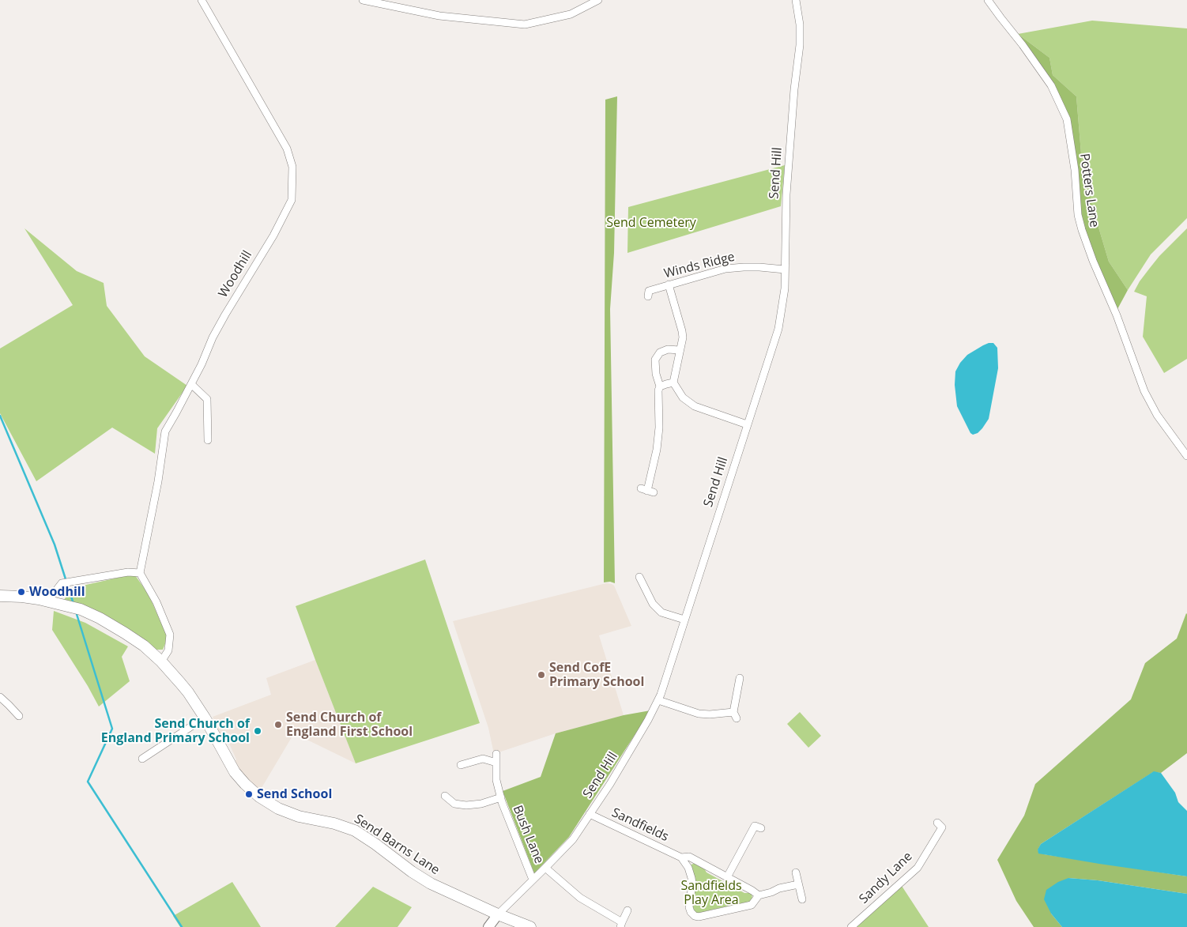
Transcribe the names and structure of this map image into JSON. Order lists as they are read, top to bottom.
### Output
{
  "streets": {
    "main road": ["Send Barns Lane"],
    "street": [
      "Send Hill",
      "Potters Lane",
      "Winds Ridge",
      "Woodhill",
      "Sandfields",
      "Bush Lane",
      "Sandy Lane"
    ]
  },
  "crossings": [
    ["Send Hill", "Winds Ridge"],
    ["Send Hill", "Sandfields"],
    ["Send Hill", "Bush Lane"],
    ["Send Hill", "Send Barns Lane"]
  ],
  "parks": ["Send Cemetery", "Sandfields Play Area"],
  "places": [
    "Woodhill",
    "Send CofE Primary School",
    "Send Church of England First School",
    "Send Church of England Primary School",
    "Send School"
  ]
}
